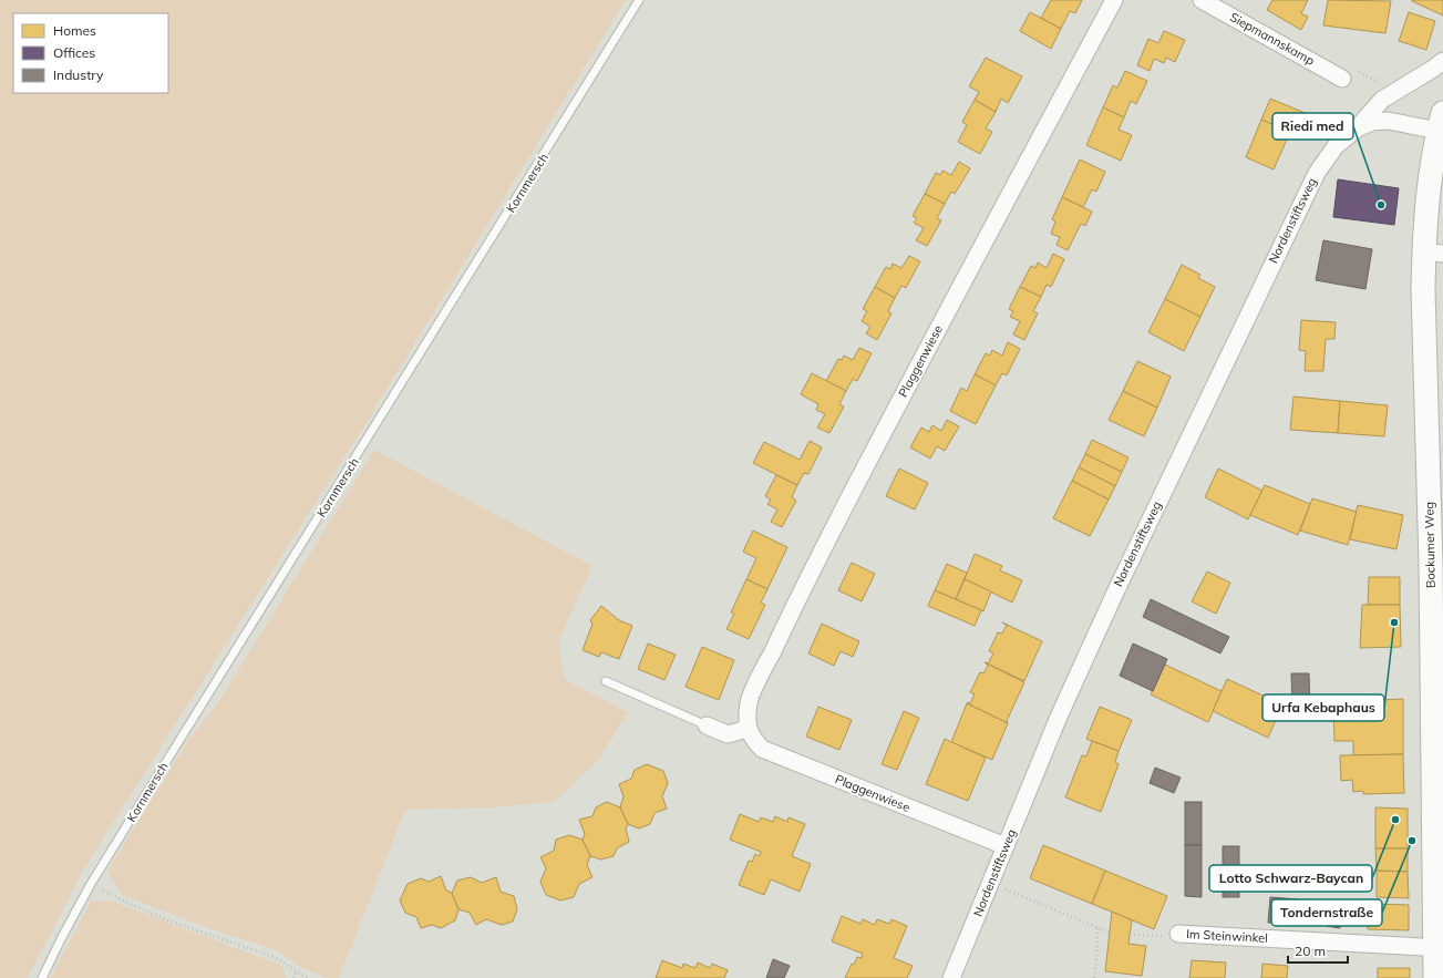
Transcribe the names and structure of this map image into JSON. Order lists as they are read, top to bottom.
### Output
{
  "streets": {
    "main road": ["Bockumer Weg"],
    "street": [
      "Siepmannskamp",
      "Nordenstiftsweg",
      "Plaggenwiese",
      "Im Steinwinkel"
    ],
    "lane": ["Kornmersch"]
  },
  "crossings": [
    ["Nordenstiftsweg", "Plaggenwiese"],
    ["Nordenstiftsweg", "Bockumer Weg"],
    ["Bockumer Weg", "Im Steinwinkel"]
  ],
  "places": [
    "Riedi med",
    "Urfa Kebaphaus",
    "Lotto Schwarz-Baycan",
    "Tondernstraße"
  ],
  "legend": ["Homes", "Offices", "Industry"],
  "scale_bar": "20 m"
}
